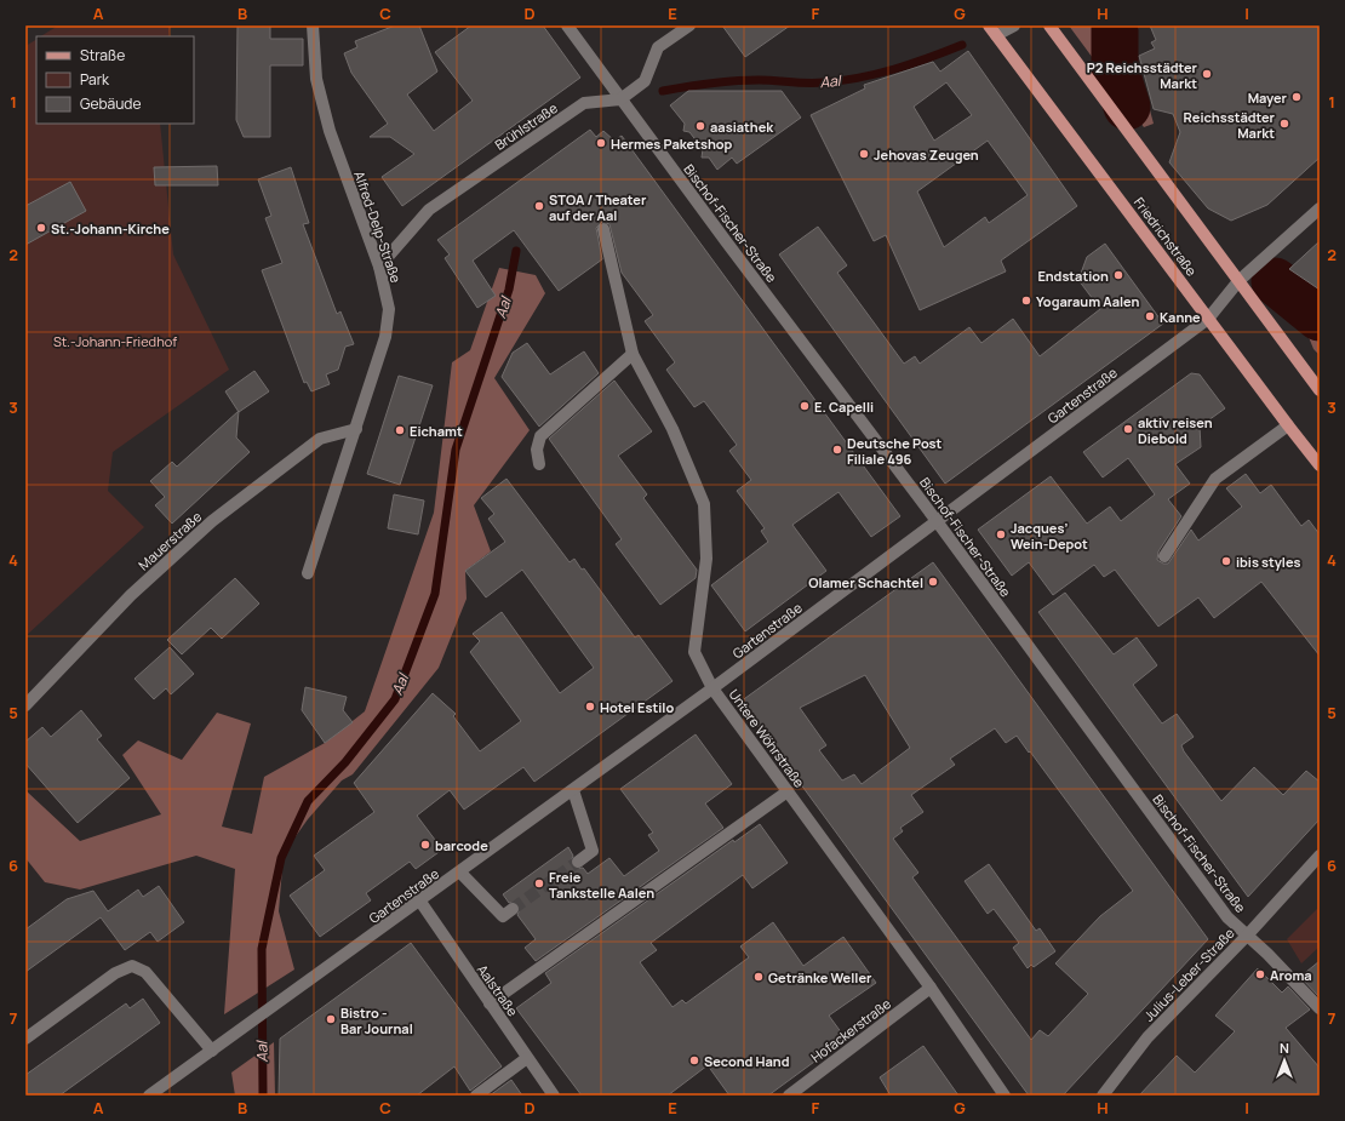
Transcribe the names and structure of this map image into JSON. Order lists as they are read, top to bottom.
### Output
{
  "streets": {
    "main road": ["Friedrichstraße"],
    "street": [
      "Brühlstraße",
      "Bischof-Fischer-Straße",
      "Alfred-Delp-Straße",
      "Gartenstraße",
      "Mauerstraße",
      "Untere Wöhrstraße",
      "Julius-Leber-Straße",
      "Aalstraße",
      "Hofackerstraße"
    ]
  },
  "crossings": [
    ["Brühlstraße", "Bischof-Fischer-Straße"],
    ["Brühlstraße", "Alfred-Delp-Straße"],
    ["Bischof-Fischer-Straße", "Gartenstraße"],
    ["Bischof-Fischer-Straße", "Julius-Leber-Straße"],
    ["Alfred-Delp-Straße", "Mauerstraße"],
    ["Friedrichstraße", "Gartenstraße"],
    ["Gartenstraße", "Untere Wöhrstraße"],
    ["Gartenstraße", "Aalstraße"],
    ["Untere Wöhrstraße", "Hofackerstraße"]
  ],
  "water": ["Aal"],
  "parks": ["St.-Johann-Friedhof"],
  "places": [
    "P2 Reichsstädter Markt",
    "Mayer",
    "Reichsstädter Markt",
    "aasiathek",
    "Hermes Paketshop",
    "Jehovas Zeugen",
    "STOA / Theater auf der Aal",
    "St.-Johann-Kirche",
    "Endstation",
    "Yogaraum Aalen",
    "Kanne",
    "E. Capelli",
    "aktiv reisen Diebold",
    "Eichamt",
    "Deutsche Post Filiale 496",
    "Jacques’ Wein-Depot",
    "ibis styles",
    "Olamer Schachtel",
    "Hotel Estilo",
    "barcode",
    "Freie Tankstelle Aalen",
    "Aroma",
    "Getränke Weller",
    "Bistro - Bar Journal",
    "Second Hand"
  ],
  "legend": ["Straße", "Park", "Gebäude"],
  "north": "top",
  "grid": {
    "columns": [
      "A",
      "B",
      "C",
      "D",
      "E",
      "F",
      "G",
      "H",
      "I"
    ],
    "rows": [
      "1",
      "2",
      "3",
      "4",
      "5",
      "6",
      "7"
    ]
  }
}
